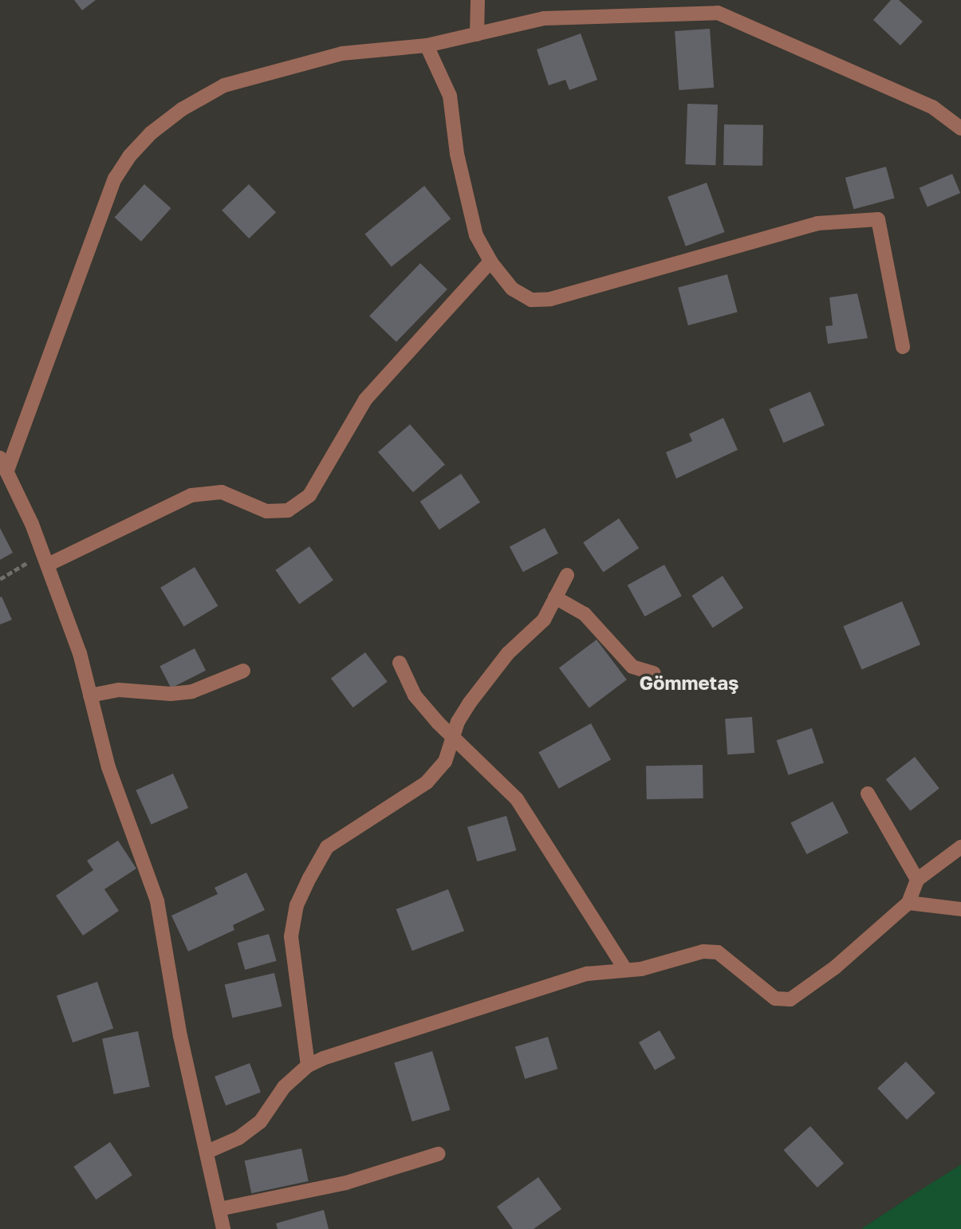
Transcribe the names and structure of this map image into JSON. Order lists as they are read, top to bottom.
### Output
{
  "districts": ["Gömmetaş"]
}
